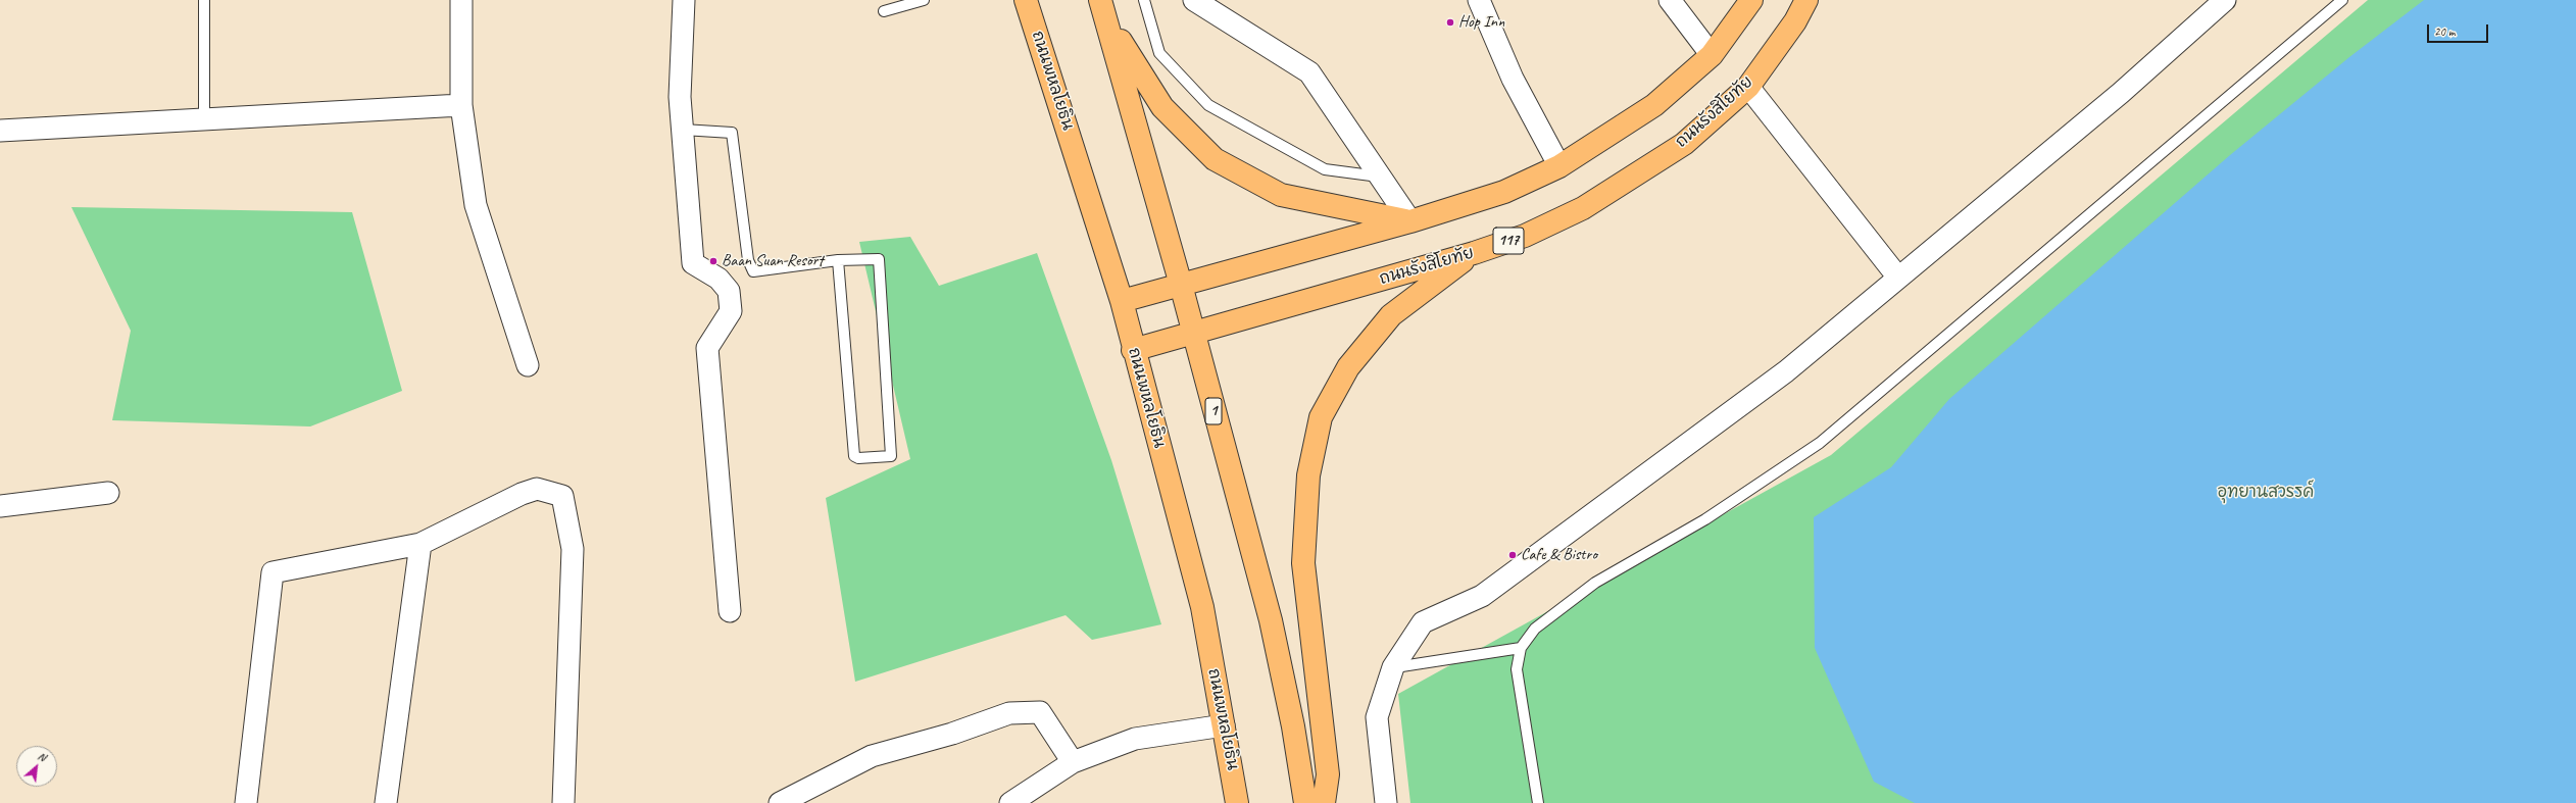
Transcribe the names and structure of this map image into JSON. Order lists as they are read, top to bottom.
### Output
{
  "streets": {
    "main road": [
      "ถนนพหลโยธิน",
      "ถนนรังสิโยทัย",
      "117",
      "1"
    ]
  },
  "crossings": [
    ["ถนนพหลโยธิน", "ถนนรังสิโยทัย"],
    ["ถนนรังสิโยทัย", "1"]
  ],
  "parks": ["อุทยานสวรรค์"],
  "places": ["Hop Inn", "Baan Suan Resort", "Cafe & Bistro"],
  "scale_bar": "20 m",
  "north": "top right"
}
